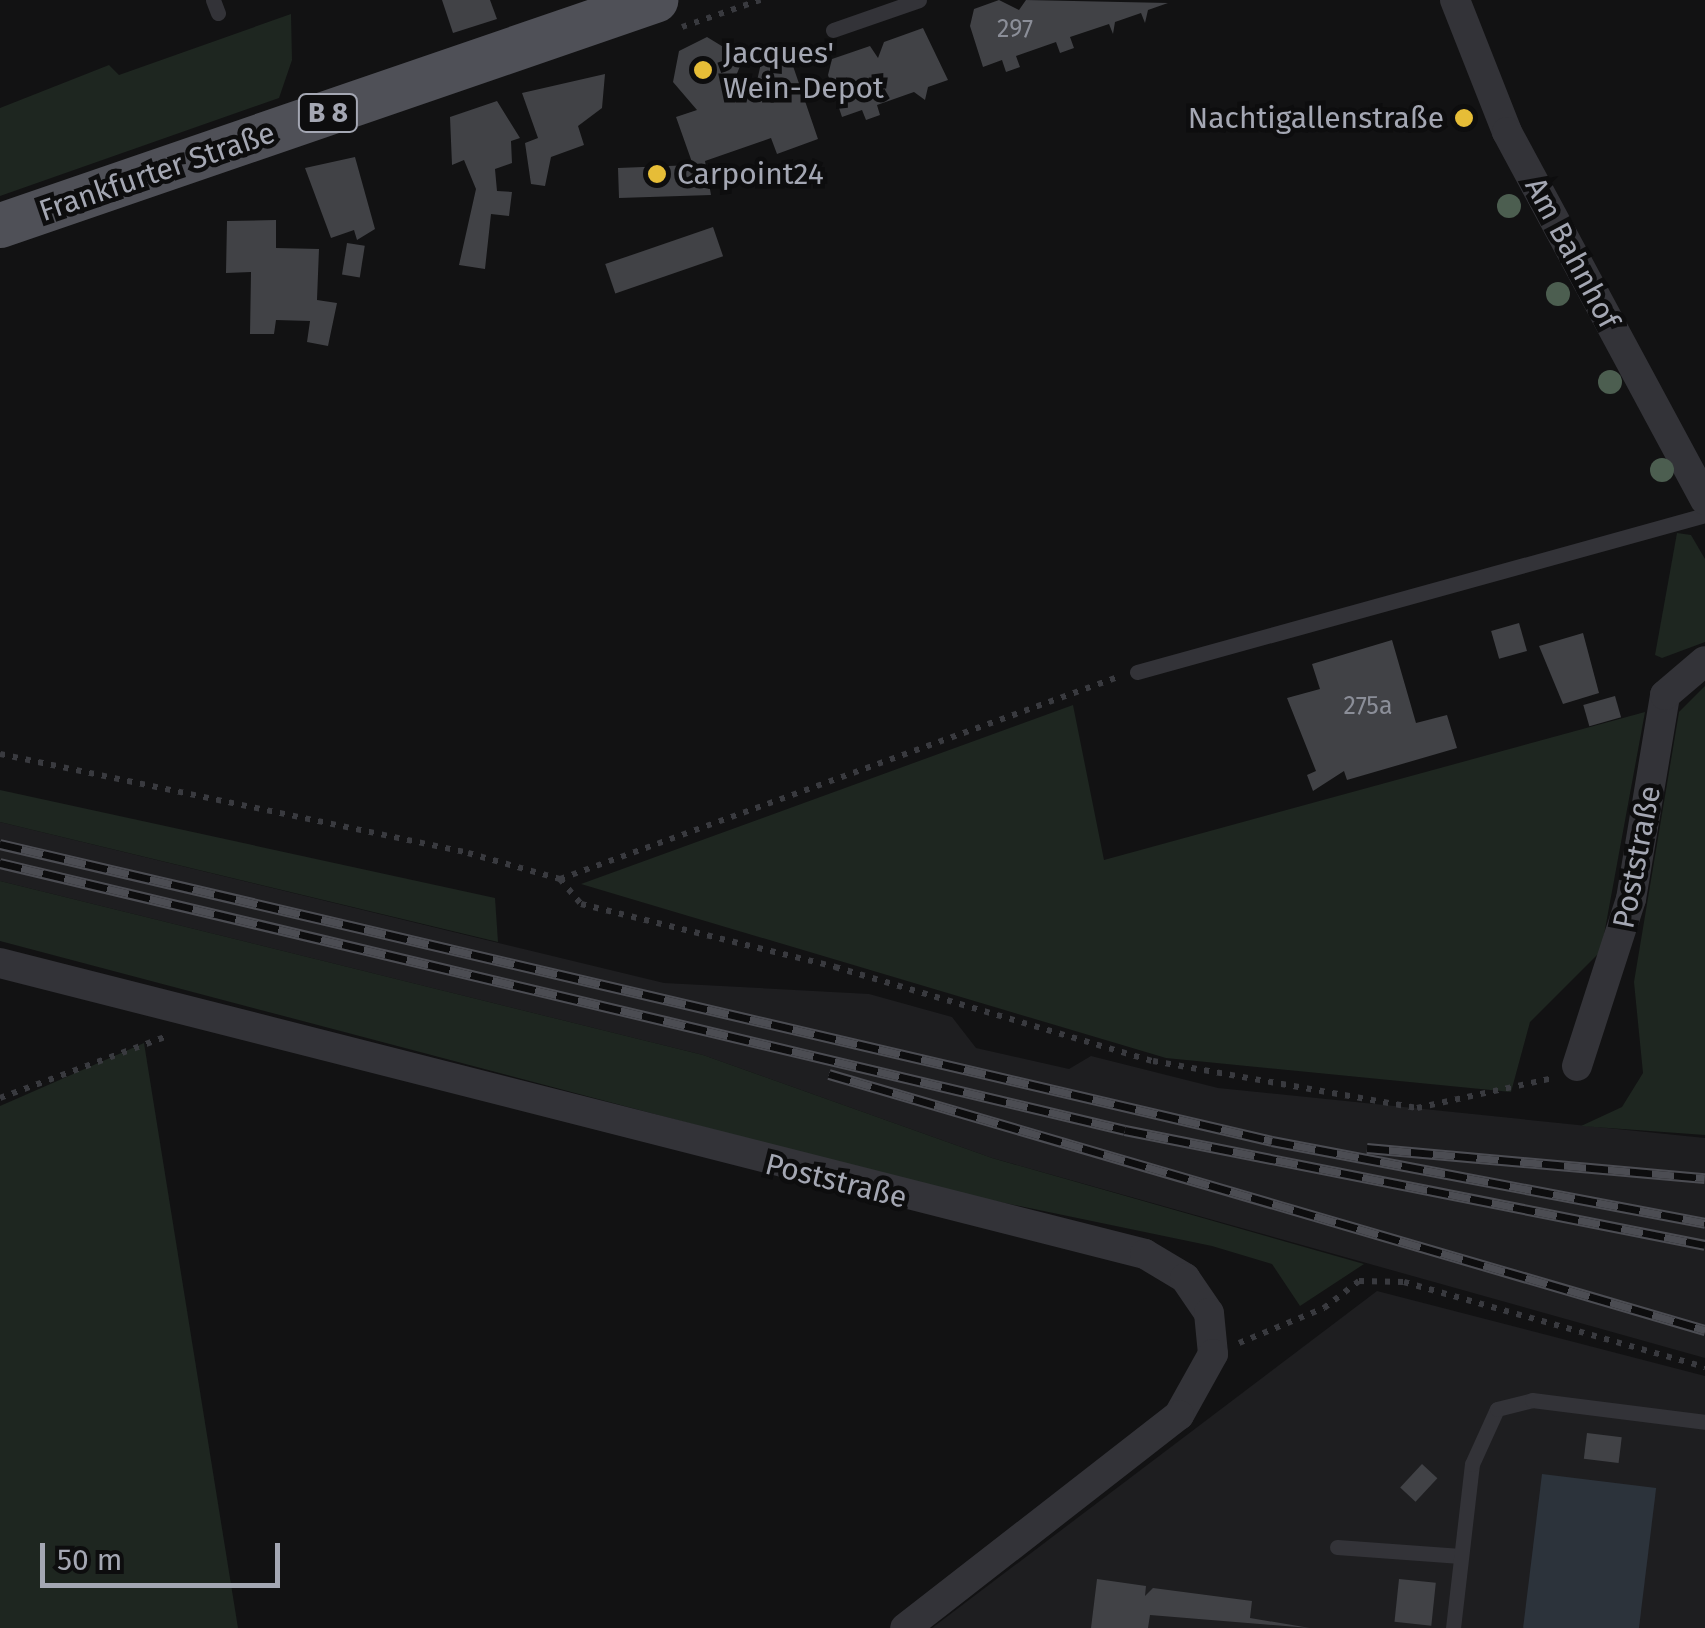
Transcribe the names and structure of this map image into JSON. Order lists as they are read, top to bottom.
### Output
{
  "streets": {
    "main road": ["B 8", "Frankfurter Straße"],
    "street": ["Am Bahnhof", "Poststraße"]
  },
  "places": ["Jacques' Wein-Depot", "Nachtigallenstraße", "Carpoint24"],
  "house_numbers": ["297", "275a"],
  "scale_bar": "50 m"
}
